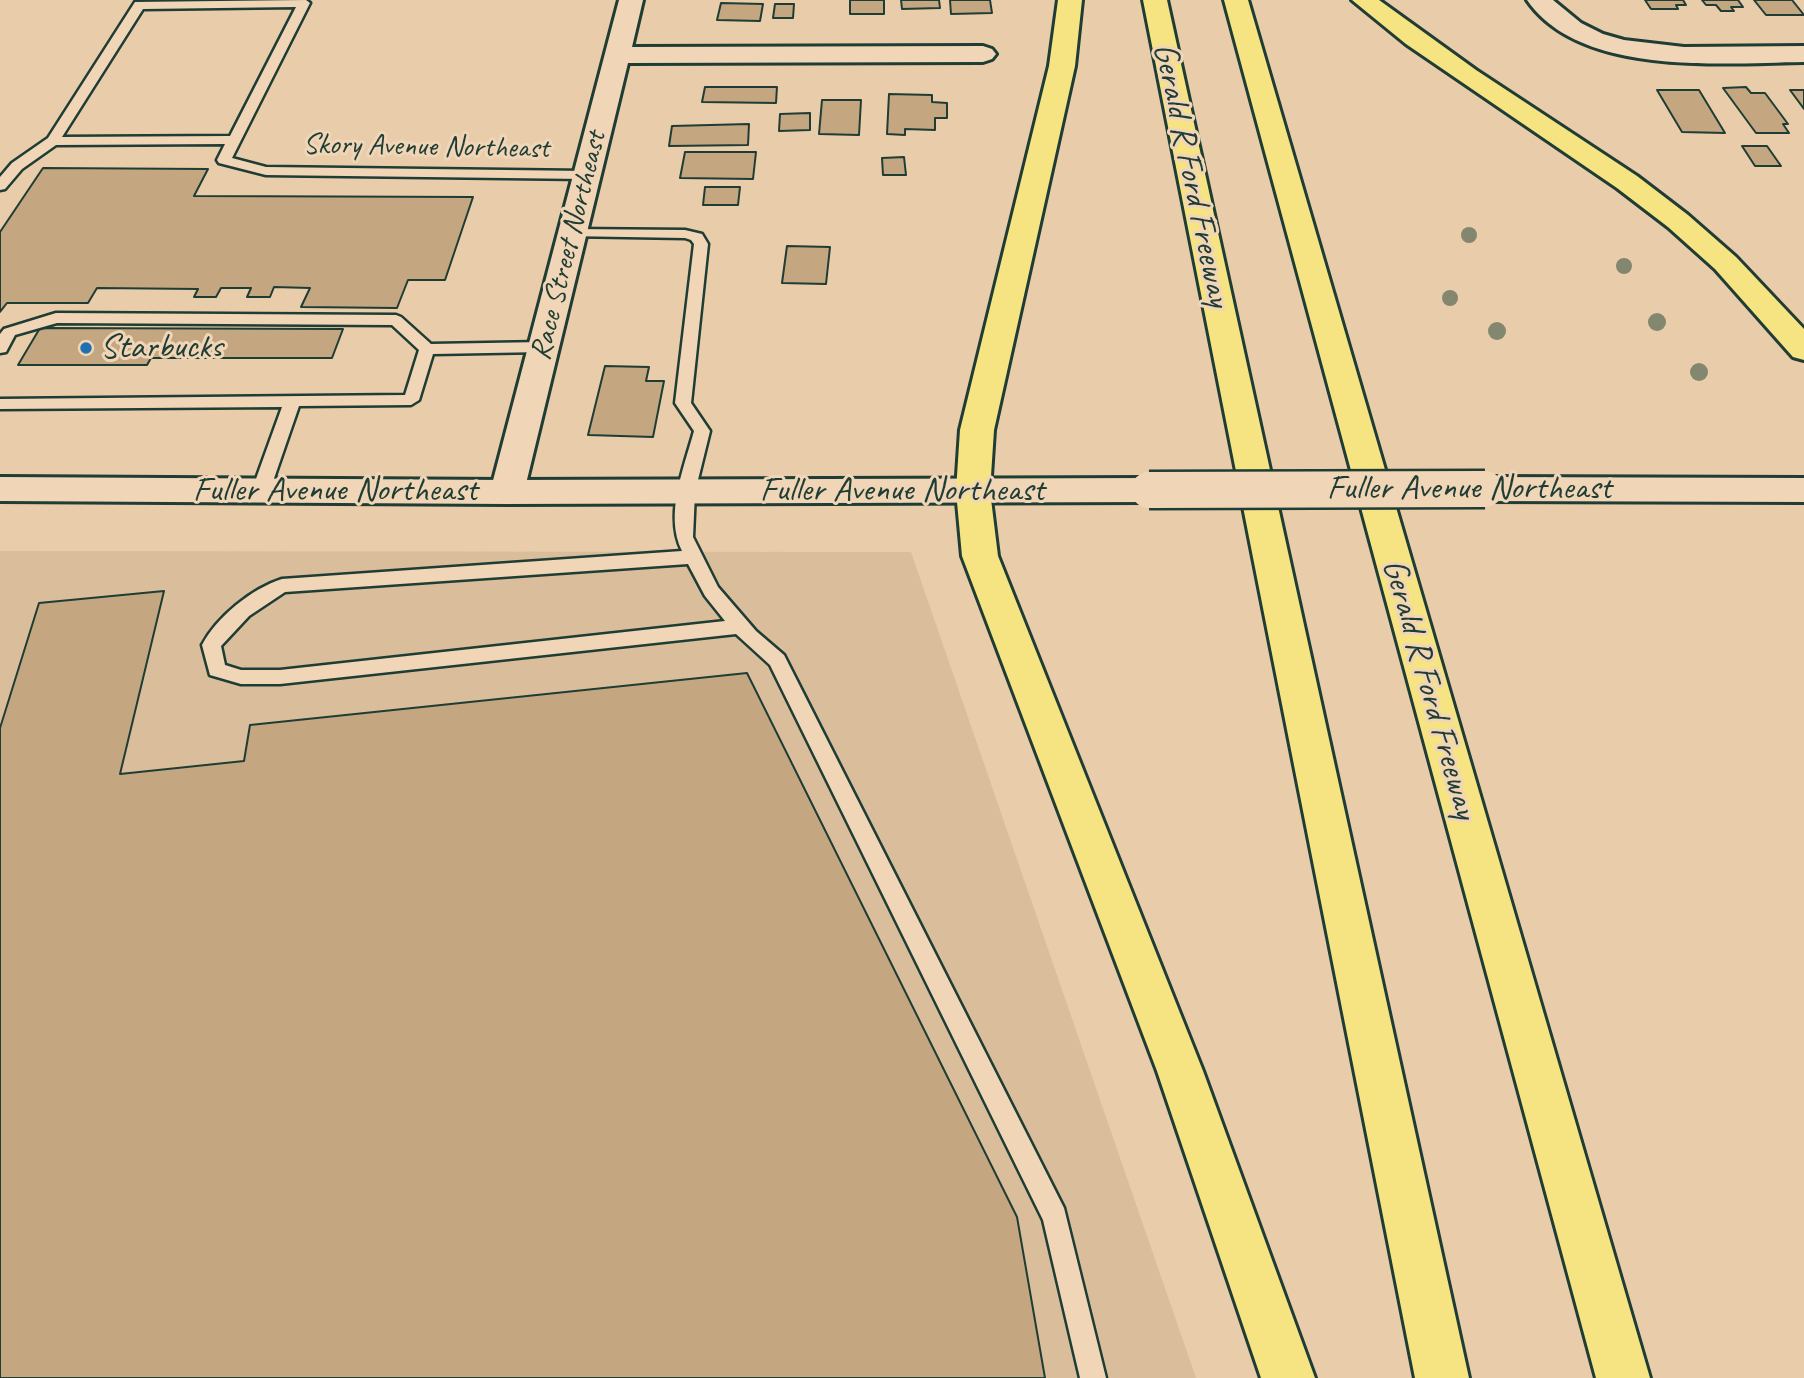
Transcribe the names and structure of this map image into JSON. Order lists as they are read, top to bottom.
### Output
{
  "streets": {
    "highway": ["Gerald R Ford Freeway"],
    "street": ["Race Street Northeast", "Fuller Avenue Northeast"],
    "lane": ["Skory Avenue Northeast"]
  },
  "crossings": [
    ["Skory Avenue Northeast", "Race Street Northeast"],
    ["Race Street Northeast", "Fuller Avenue Northeast"]
  ],
  "places": ["Starbucks"]
}
